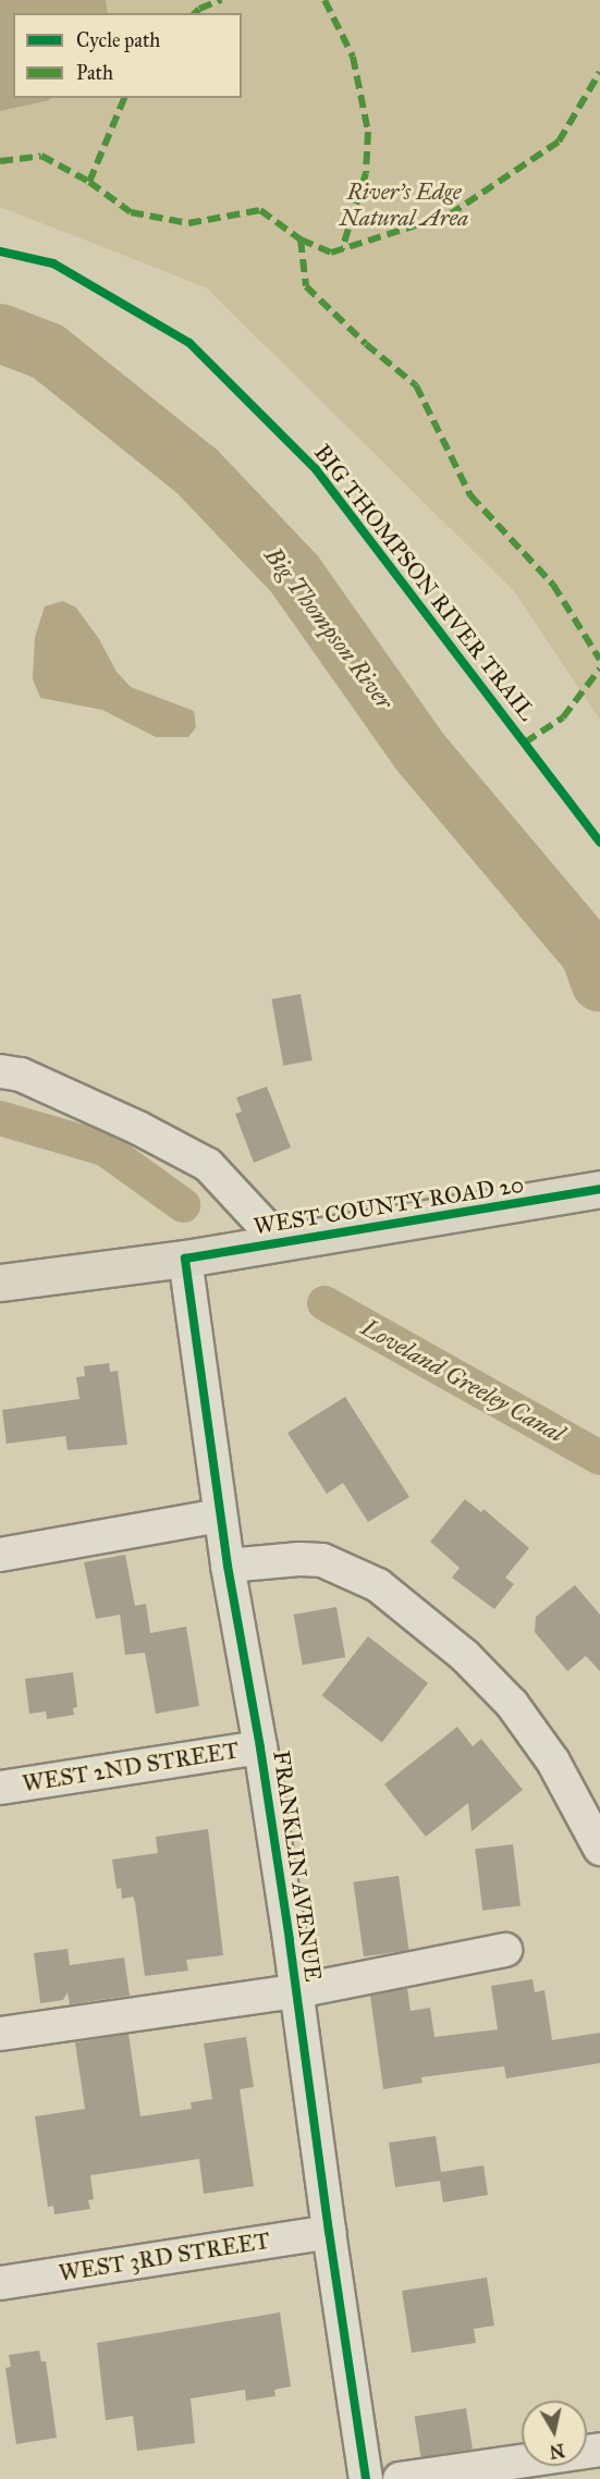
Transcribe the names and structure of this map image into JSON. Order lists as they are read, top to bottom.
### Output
{
  "streets": {
    "main road": ["WEST COUNTY ROAD 20"],
    "street": ["WEST 2ND STREET", "FRANKLIN AVENUE", "WEST 3RD STREET"],
    "cycle path": ["BIG THOMPSON RIVER TRAIL"]
  },
  "crossings": [
    ["WEST COUNTY ROAD 20", "FRANKLIN AVENUE"],
    ["WEST 2ND STREET", "FRANKLIN AVENUE"],
    ["FRANKLIN AVENUE", "WEST 3RD STREET"]
  ],
  "water": ["Big Thompson River", "Loveland Greeley Canal"],
  "parks": ["River's Edge Natural Area"],
  "legend": ["Cycle path", "Path"],
  "north": "bottom"
}
